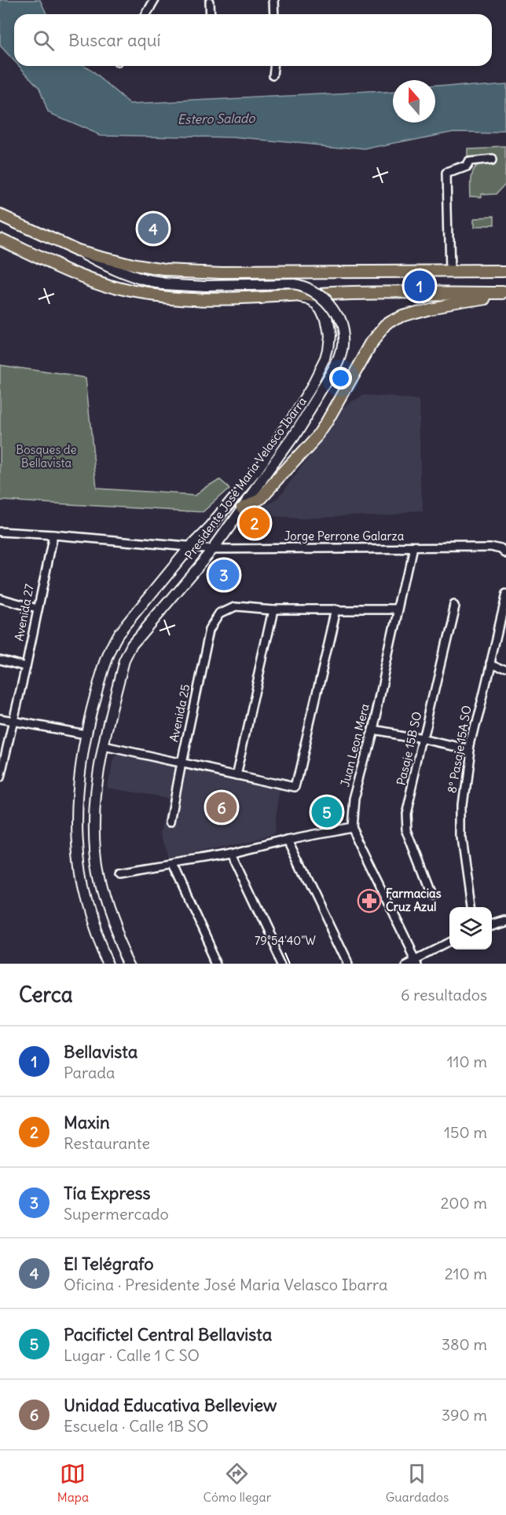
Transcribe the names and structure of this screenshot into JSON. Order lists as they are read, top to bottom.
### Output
{
  "streets": {
    "main road": ["Presidente José Maria Velasco Ibarra"],
    "street": [
      "Jorge Perrone Galarza",
      "Avenida 27",
      "Avenida 25",
      "Juan Leon Mera",
      "Pasaje 15B SO",
      "8º Pasaje 15A SO"
    ]
  },
  "crossings": [
    ["Presidente José Maria Velasco Ibarra", "Jorge Perrone Galarza"],
    ["Jorge Perrone Galarza", "Avenida 27"],
    ["Jorge Perrone Galarza", "Juan Leon Mera"]
  ],
  "water": ["Estero Salado"],
  "parks": ["Bosques de Bellavista"],
  "places": {
    "pharmacy": ["Farmacias Cruz Azul"]
  },
  "north": "top",
  "page": {
    "search": "Buscar aquí",
    "pins": [
      "4",
      "1",
      "2",
      "3",
      "6",
      "5"
    ],
    "heading": ["Cerca", "6 resultados"],
    "list": [
      {
        "mark": "1",
        "name": "Bellavista",
        "note": "Parada",
        "value": "110 m"
      },
      {
        "mark": "2",
        "name": "Maxin",
        "note": "Restaurante",
        "value": "150 m"
      },
      {
        "mark": "3",
        "name": "Tía Express",
        "note": "Supermercado",
        "value": "200 m"
      },
      {
        "mark": "4",
        "name": "El Telégrafo",
        "note": "Oficina · Presidente José Maria Velasco Ibarra",
        "value": "210 m"
      },
      {
        "mark": "5",
        "name": "Pacifictel Central Bellavista",
        "note": "Lugar · Calle 1 C SO",
        "value": "380 m"
      },
      {
        "mark": "6",
        "name": "Unidad Educativa Belleview",
        "note": "Escuela · Calle 1B SO",
        "value": "390 m"
      }
    ],
    "nav": ["Mapa", "Cómo llegar", "Guardados"]
  },
  "coordinates": ["79°54'40\"W"]
}
